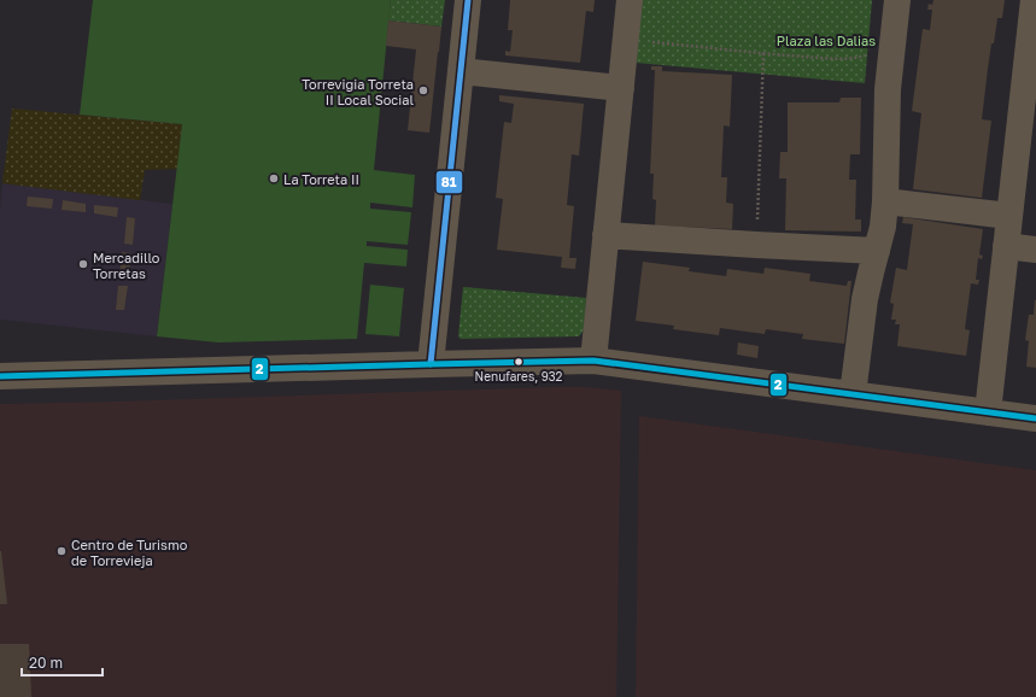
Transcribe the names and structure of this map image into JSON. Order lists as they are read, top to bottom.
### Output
{
  "parks": ["Plaza las Dalias"],
  "places": [
    "Torrevigia Torreta II Local Social",
    "La Torreta II",
    "Mercadillo Torretas",
    "Nenufares, 932",
    "Centro de Turismo de Torrevieja"
  ],
  "lines": ["transit line 81", "transit line 2"],
  "scale_bar": "20 m"
}
